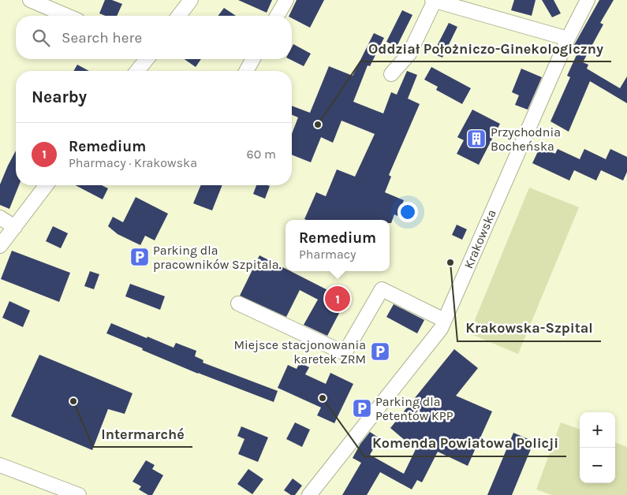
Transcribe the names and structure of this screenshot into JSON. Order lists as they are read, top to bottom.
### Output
{
  "streets": {
    "street": ["Krakowska"]
  },
  "places": {
    "other": [
      "Oddział Położniczo-Ginekologiczny",
      "Krakowska-Szpital",
      "Komenda Powiatowa Policji",
      "Intermarché"
    ],
    "building": ["Przychodnia Bocheńska"],
    "parking": ["Parking dla pracowników Szpitala.", "Miejsce stacjonowania karetek ZRM", "Parking dla Petentów KPP"]
  },
  "page": {
    "search": "Search here",
    "heading": "Nearby",
    "list": [
      {
        "mark": "1",
        "name": "Remedium",
        "note": "Pharmacy · Krakowska",
        "value": "60 m"
      }
    ],
    "popup": ["Remedium", "Pharmacy"],
    "pins": "1",
    "map_buttons": ["+", "−"]
  }
}
